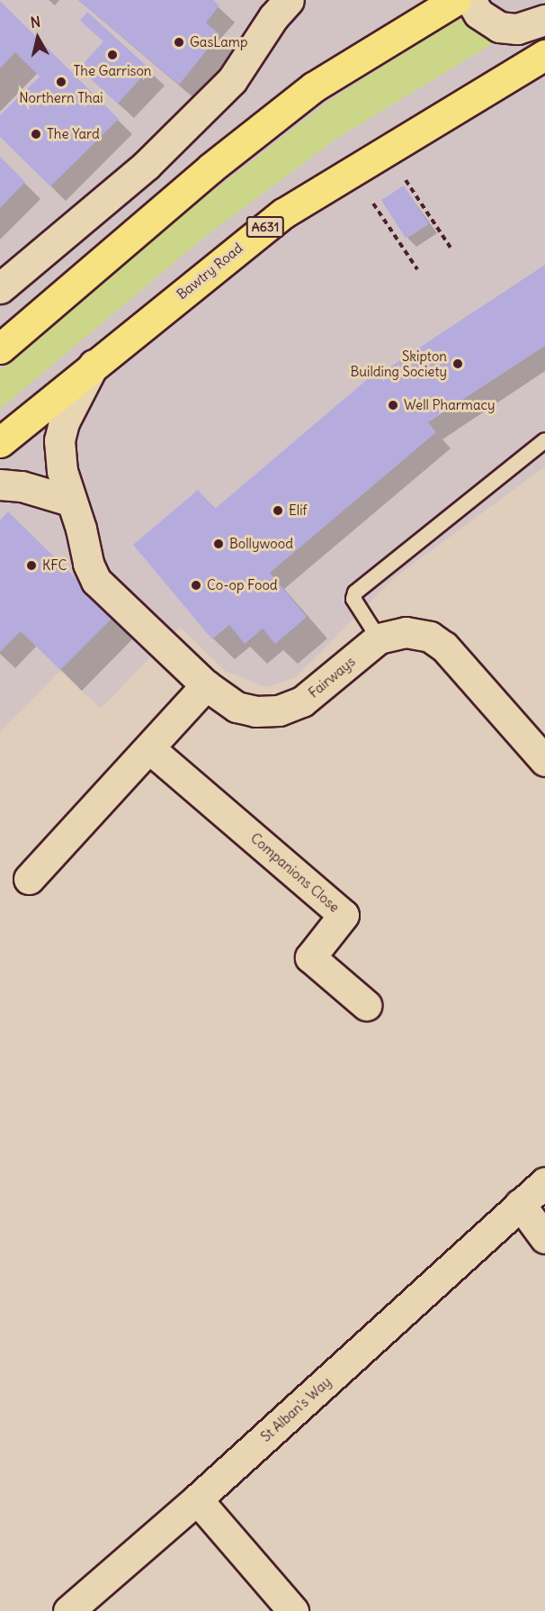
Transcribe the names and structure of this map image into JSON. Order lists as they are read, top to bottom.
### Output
{
  "streets": {
    "main road": ["A631", "Bawtry Road"],
    "street": ["Fairways", "Companions Close", "St Alban's Way"]
  },
  "crossings": [
    ["Bawtry Road", "Fairways"]
  ],
  "places": [
    "GasLamp",
    "The Garrison",
    "Northern Thai",
    "The Yard",
    "Skipton Building Society",
    "Well Pharmacy",
    "Elif",
    "Bollywood",
    "KFC",
    "Co-op Food"
  ],
  "north": "top"
}
